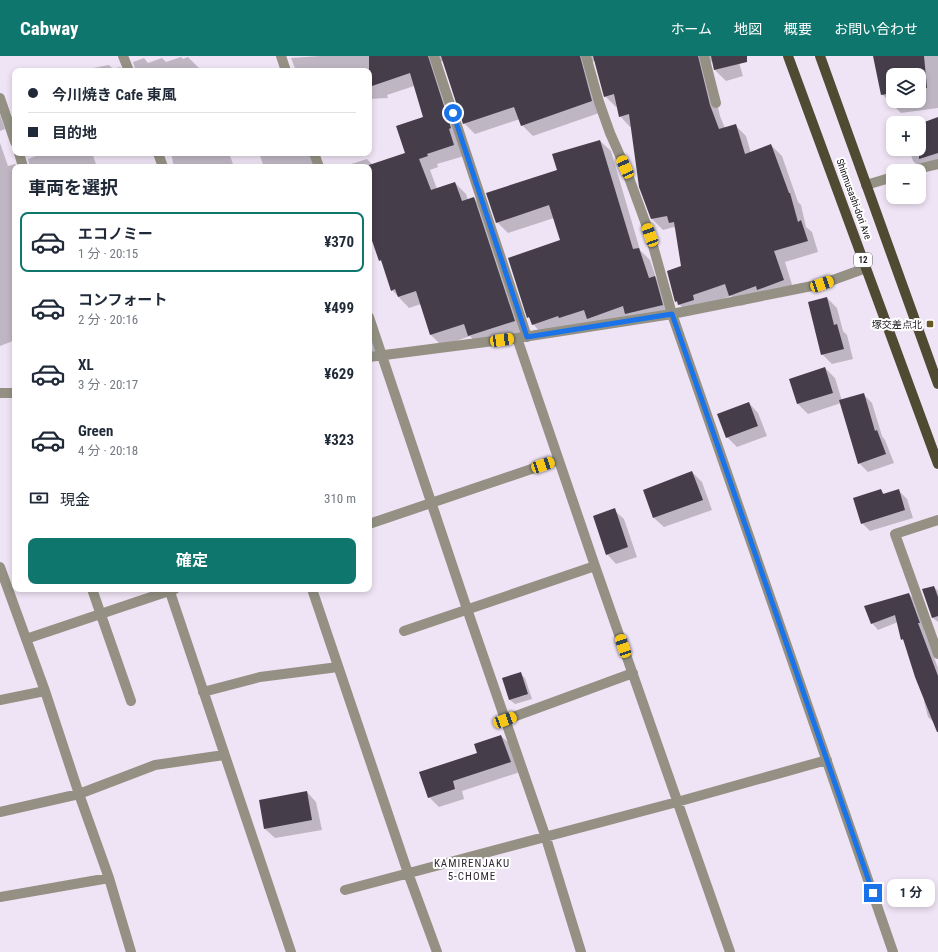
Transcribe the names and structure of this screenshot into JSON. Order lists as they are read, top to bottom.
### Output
{
  "streets": {
    "main road": ["Shinmusashi-dori Ave", "12"]
  },
  "districts": ["KAMIRENJAKU 5-CHOME"],
  "places": {
    "transit": ["塚交差点北"]
  },
  "page": {
    "header": "Cabway",
    "nav": [
      "ホーム",
      "地図",
      "概要",
      "お問い合わせ"
    ],
    "map_buttons": ["+", "−"],
    "banner": ["今川焼き Cafe 東風", "目的地"],
    "heading": "車両を選択",
    "list": [
      {
        "name": "エコノミー",
        "note": "1 分 · 20:15",
        "value": "¥370"
      },
      {
        "name": "コンフォート",
        "note": "2 分 · 20:16",
        "value": "¥499"
      },
      {
        "name": "XL",
        "note": "3 分 · 20:17",
        "value": "¥629"
      },
      {
        "name": "Green",
        "note": "4 分 · 20:18",
        "value": "¥323"
      }
    ],
    "pay": ["現金", "310 m"],
    "buttons": "確定",
    "bubble": "1 分"
  }
}
